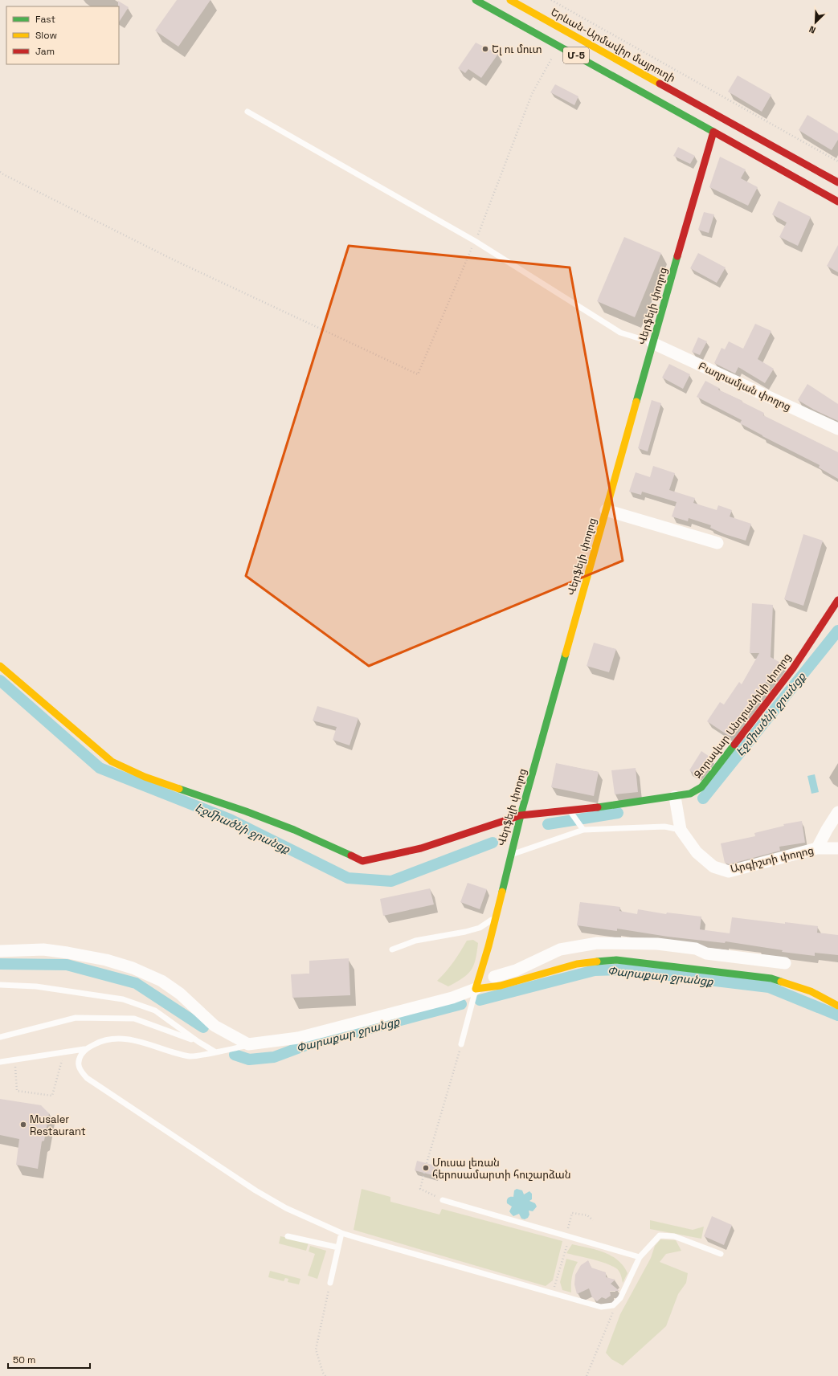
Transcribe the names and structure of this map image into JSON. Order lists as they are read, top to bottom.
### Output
{
  "streets": {
    "main road": [
      "Երևան-Արմավիր մայրուղի",
      "Մ-5",
      "Վերֆելի փողոց",
      "Զորավար Անդրանիկի փողոց"
    ],
    "street": ["Բաղրամյան փողոց", "Արգիշտի փողոց"]
  },
  "crossings": [
    ["Երևան-Արմավիր մայրուղի", "Մ-5"],
    ["Երևան-Արմավիր մայրուղի", "Վերֆելի փողոց"],
    ["Մ-5", "Վերֆելի փողոց"],
    ["Վերֆելի փողոց", "Բաղրամյան փողոց"],
    ["Վերֆելի փողոց", "Զորավար Անդրանիկի փողոց"],
    ["Զորավար Անդրանիկի փողոց", "Արգիշտի փողոց"]
  ],
  "water": ["Էջմիածնի ջրանցք", "Փարաքար ջրանցք"],
  "places": ["Ել ու մուտ", "Musaler Restaurant", "Մուսա լեռան հերոսամարտի հուշարձան"],
  "legend": ["Fast", "Slow", "Jam"],
  "scale_bar": "50 m",
  "north": "bottom left"
}
